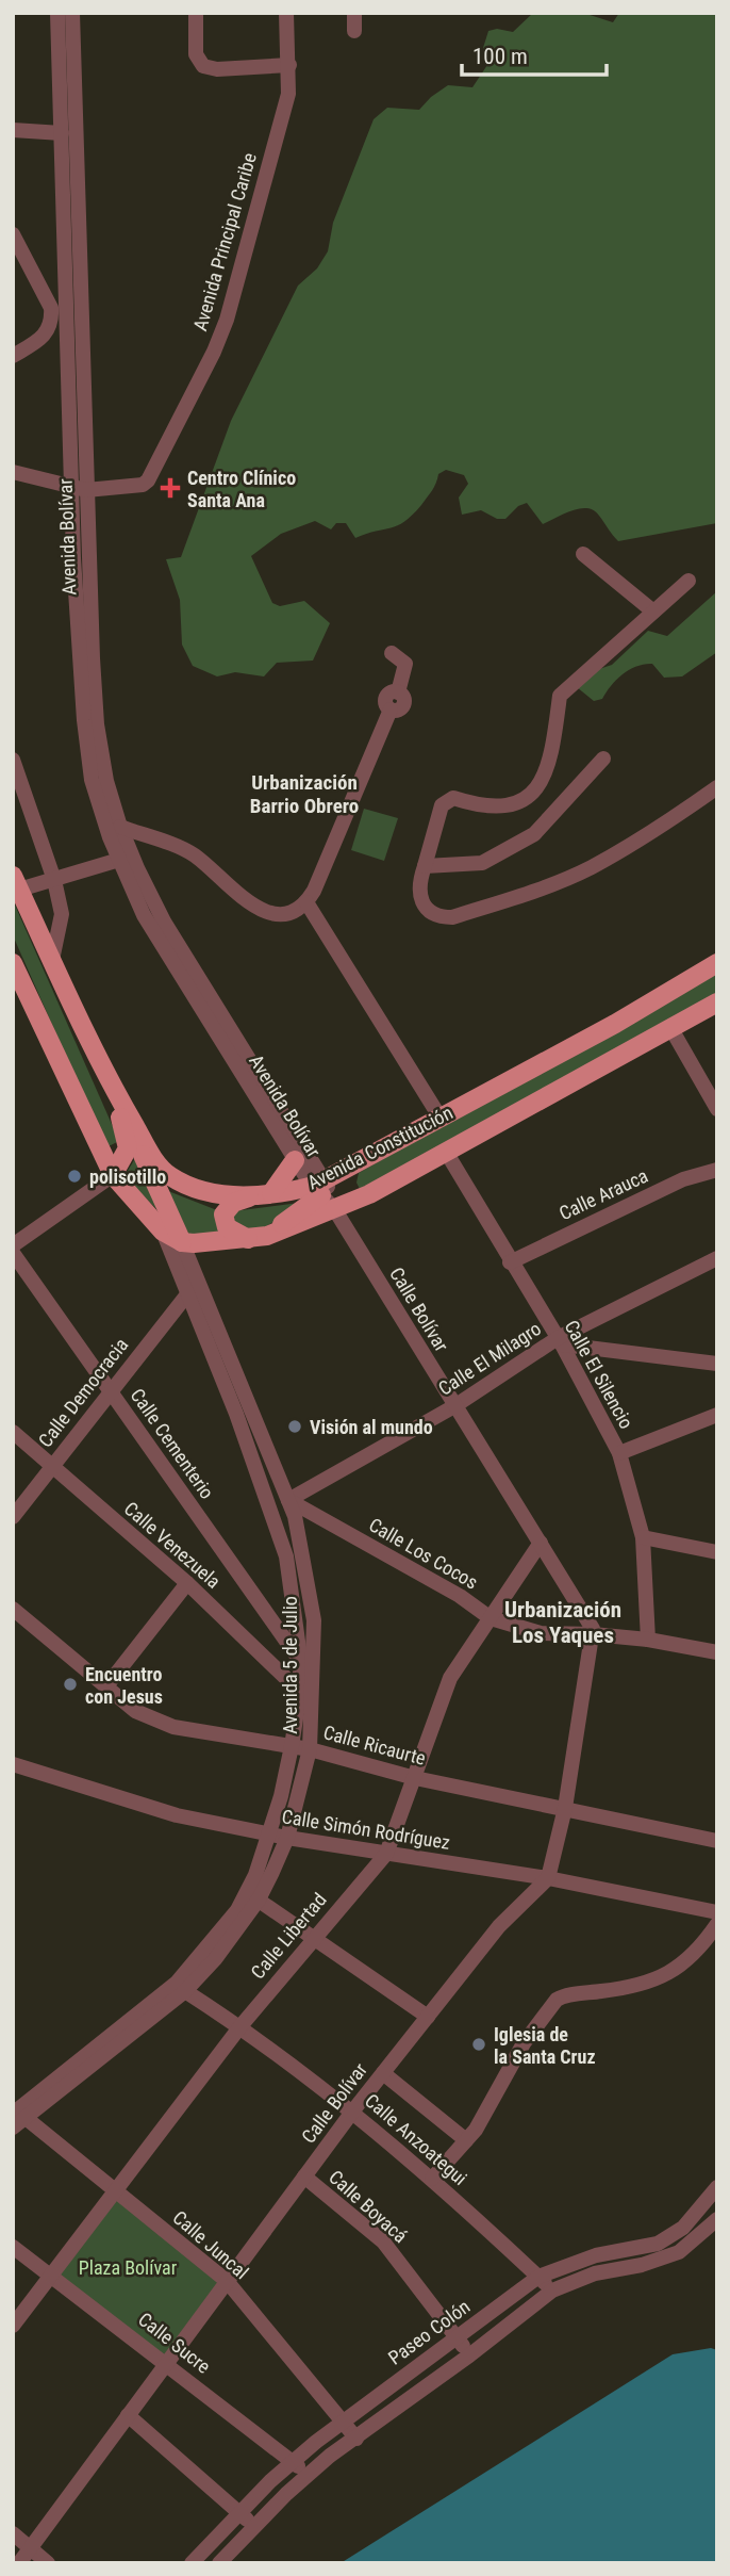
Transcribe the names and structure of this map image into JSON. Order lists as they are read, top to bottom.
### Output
{
  "streets": {
    "main road": ["Avenida Constitución"],
    "street": [
      "Avenida Principal Caribe",
      "Avenida Bolívar",
      "Calle Arauca",
      "Calle Bolívar",
      "Calle El Milagro",
      "Calle El Silencio",
      "Calle Democracia",
      "Calle Cementerio",
      "Calle Venezuela",
      "Calle Los Cocos",
      "Avenida 5 de Julio",
      "Calle Ricaurte",
      "Calle Simón Rodríguez",
      "Calle Libertad",
      "Calle Anzoategui",
      "Calle Boyacá",
      "Calle Juncal",
      "Paseo Colón",
      "Calle Sucre"
    ]
  },
  "crossings": [
    ["Avenida Principal Caribe", "Avenida Bolívar"],
    ["Avenida Bolívar", "Avenida Constitución"],
    ["Avenida Bolívar", "Calle Bolívar"],
    ["Avenida Constitución", "Calle Bolívar"],
    ["Avenida Constitución", "Calle El Silencio"],
    ["Avenida Constitución", "Avenida 5 de Julio"],
    ["Calle Arauca", "Calle El Silencio"],
    ["Calle Bolívar", "Calle El Milagro"],
    ["Calle Bolívar", "Calle Los Cocos"],
    ["Calle Bolívar", "Calle Simón Rodríguez"],
    ["Calle Bolívar", "Calle Libertad"],
    ["Calle Bolívar", "Calle Anzoategui"],
    ["Calle Bolívar", "Calle Boyacá"],
    ["Calle Bolívar", "Calle Juncal"],
    ["Calle Bolívar", "Calle Sucre"],
    ["Calle El Milagro", "Calle El Silencio"],
    ["Calle El Milagro", "Calle Los Cocos"],
    ["Calle El Milagro", "Avenida 5 de Julio"],
    ["Calle El Silencio", "Calle Los Cocos"],
    ["Calle Democracia", "Calle Cementerio"],
    ["Calle Democracia", "Calle Venezuela"],
    ["Calle Democracia", "Avenida 5 de Julio"],
    ["Calle Cementerio", "Avenida 5 de Julio"],
    ["Calle Venezuela", "Avenida 5 de Julio"],
    ["Calle Los Cocos", "Avenida 5 de Julio"],
    ["Calle Los Cocos", "Calle Libertad"],
    ["Avenida 5 de Julio", "Calle Ricaurte"],
    ["Avenida 5 de Julio", "Calle Simón Rodríguez"],
    ["Avenida 5 de Julio", "Calle Anzoategui"],
    ["Avenida 5 de Julio", "Calle Juncal"],
    ["Calle Ricaurte", "Calle Libertad"],
    ["Calle Simón Rodríguez", "Calle Libertad"],
    ["Calle Libertad", "Calle Anzoategui"],
    ["Calle Libertad", "Calle Juncal"],
    ["Calle Libertad", "Calle Sucre"],
    ["Calle Anzoategui", "Paseo Colón"],
    ["Calle Boyacá", "Paseo Colón"],
    ["Calle Juncal", "Paseo Colón"],
    ["Paseo Colón", "Calle Sucre"]
  ],
  "districts": ["Urbanización Barrio Obrero", "Urbanización Los Yaques"],
  "parks": ["Plaza Bolívar"],
  "places": {
    "health": ["Centro Clínico Santa Ana"],
    "other": [
      "polisotillo",
      "Visión al mundo",
      "Encuentro con Jesus",
      "Iglesia de la Santa Cruz"
    ]
  },
  "scale_bar": "100 m"
}
